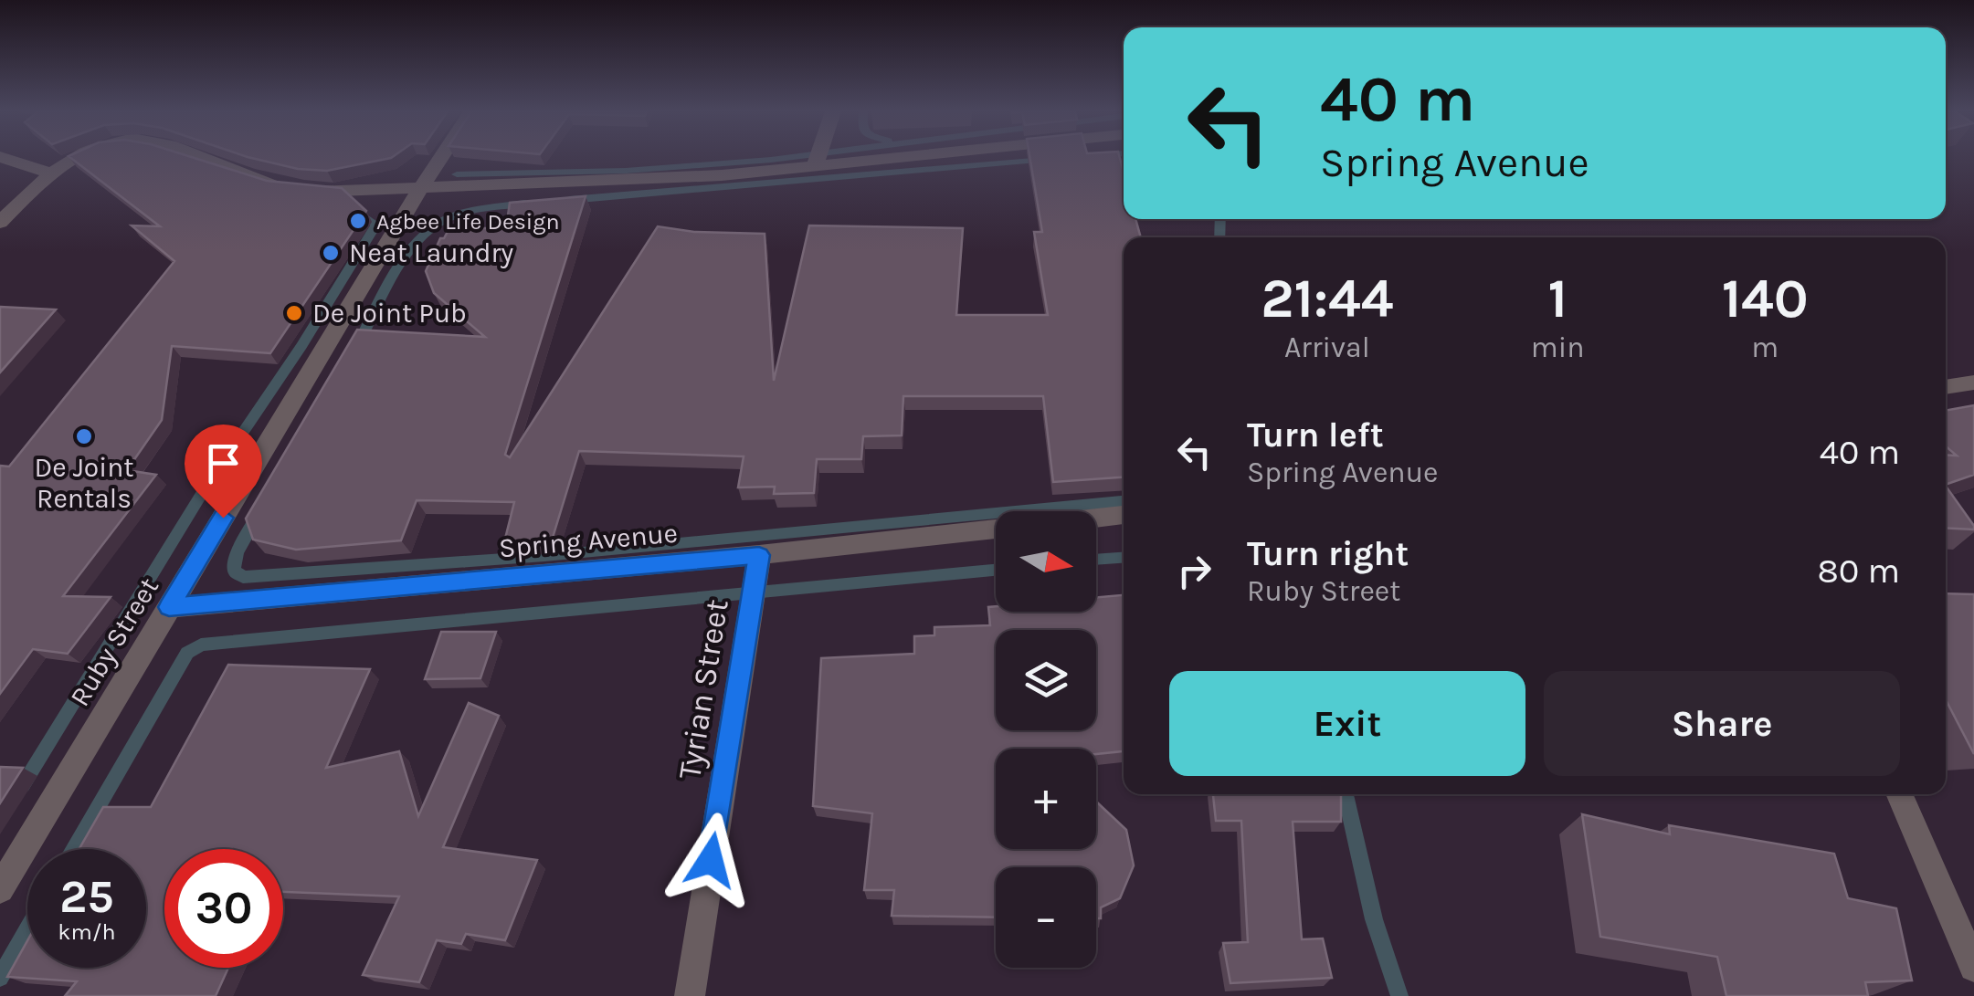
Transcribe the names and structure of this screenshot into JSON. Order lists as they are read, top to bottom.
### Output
{
  "streets": {
    "street": ["Spring Avenue", "Ruby Street", "Tyrian Street"]
  },
  "crossings": [
    ["Spring Avenue", "Ruby Street"],
    ["Spring Avenue", "Tyrian Street"]
  ],
  "places": [
    "Agbee Life Design",
    "Neat Laundry",
    "De Joint Pub",
    "De Joint Rentals"
  ],
  "north": "right",
  "page": {
    "turn": ["40 m", "Spring Avenue"],
    "eta": [
      "21:44",
      "Arrival",
      "1",
      "min",
      "140",
      "m"
    ],
    "list": [
      {
        "name": "Turn left",
        "note": "Spring Avenue",
        "value": "40 m"
      },
      {
        "name": "Turn right",
        "note": "Ruby Street",
        "value": "80 m"
      }
    ],
    "map_buttons": ["+", "−"],
    "buttons": ["Exit", "Share"],
    "speed": "25 km/h",
    "limit": "30"
  }
}
